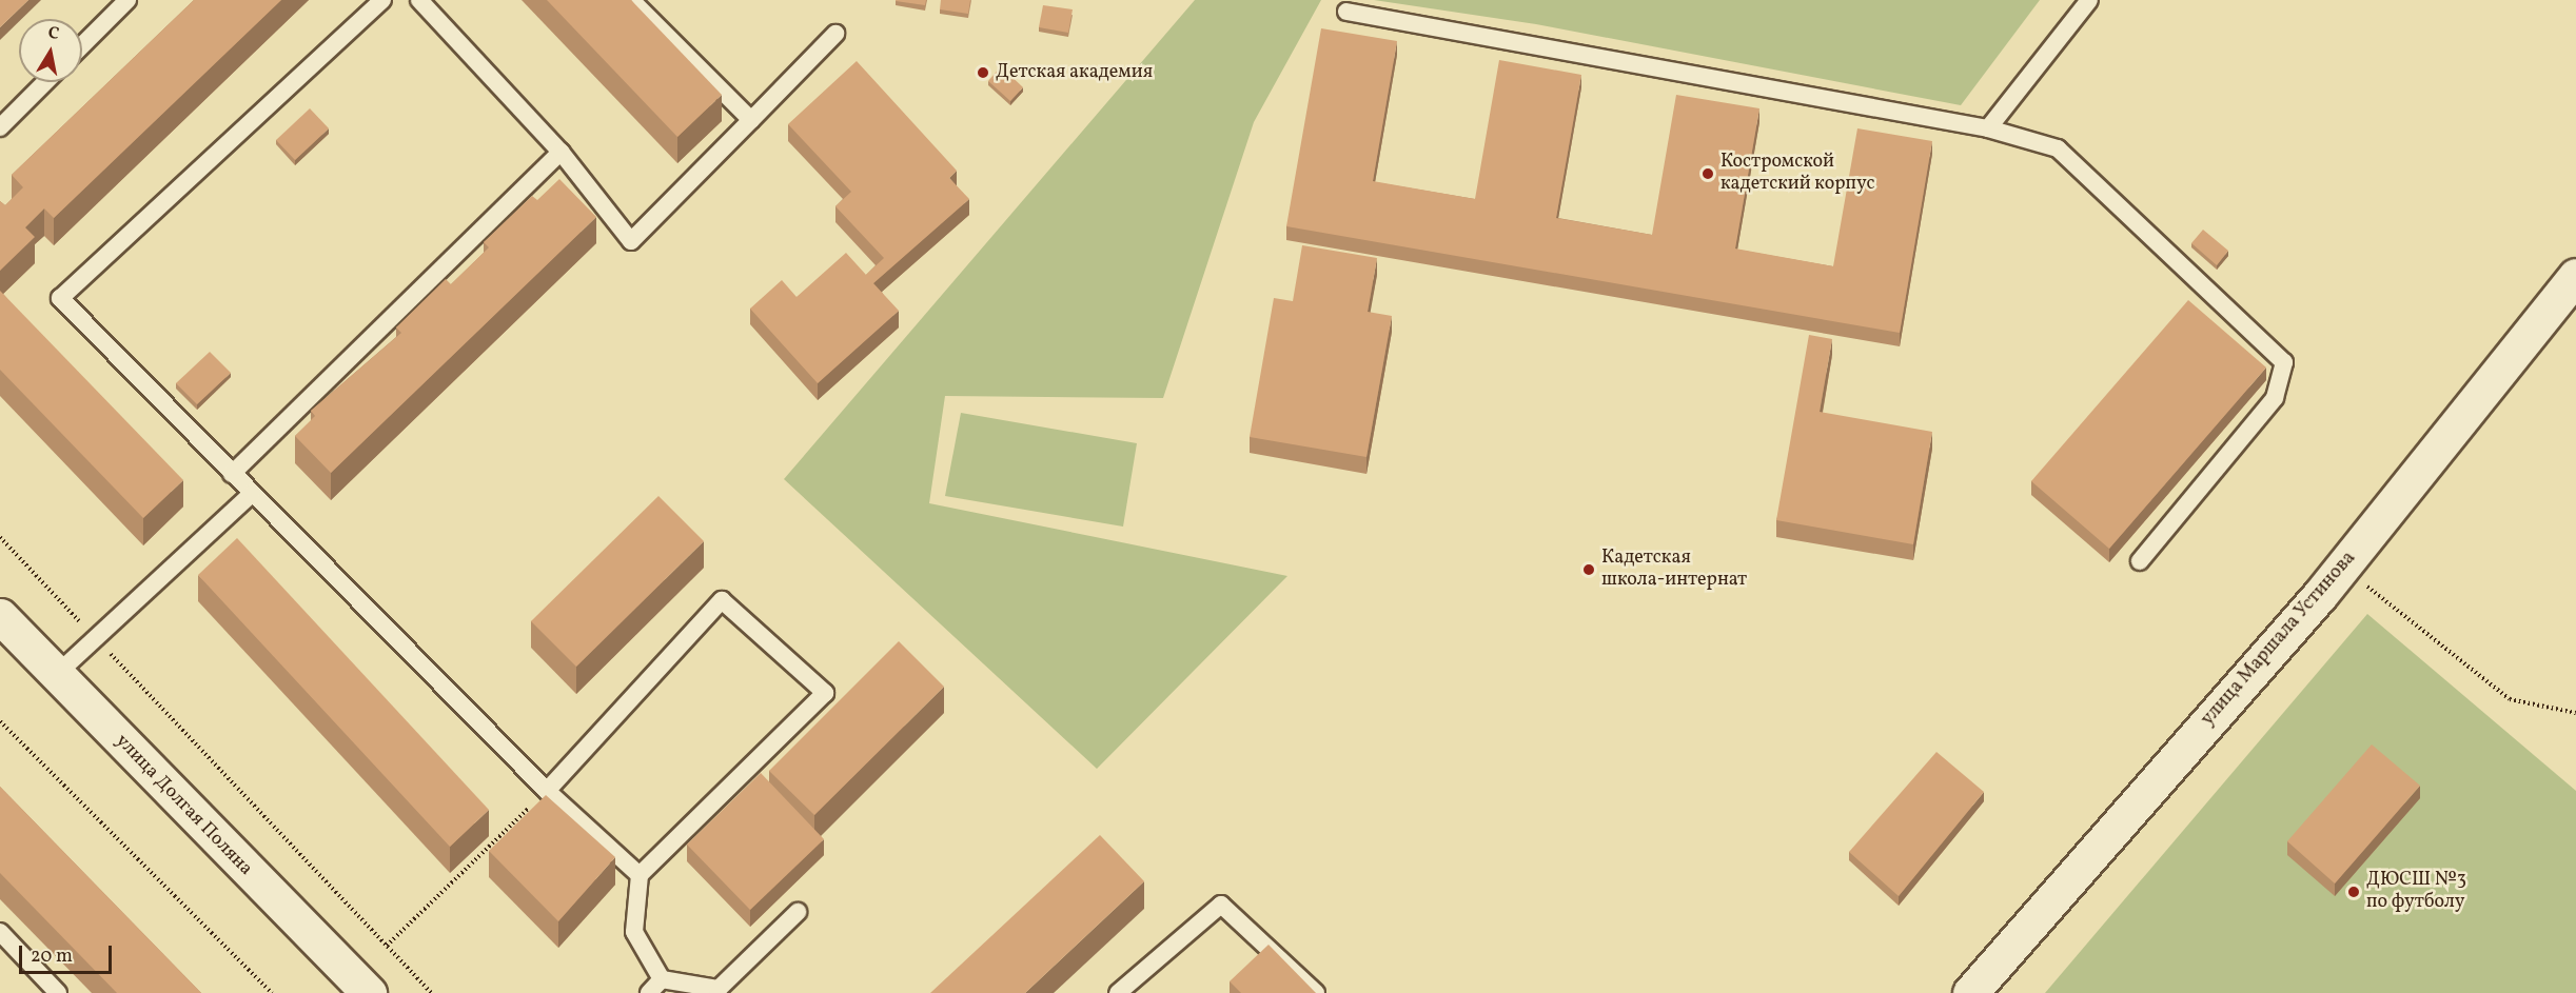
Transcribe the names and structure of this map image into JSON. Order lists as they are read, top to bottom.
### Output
{
  "streets": {
    "street": ["улица Маршала Устинова", "улица Долгая Поляна"]
  },
  "places": [
    "Детская академия",
    "Костромской кадетский корпус",
    "Кадетская школа-интернат",
    "ДЮСШ №3 по футболу"
  ],
  "scale_bar": "20 m",
  "north": "top"
}
